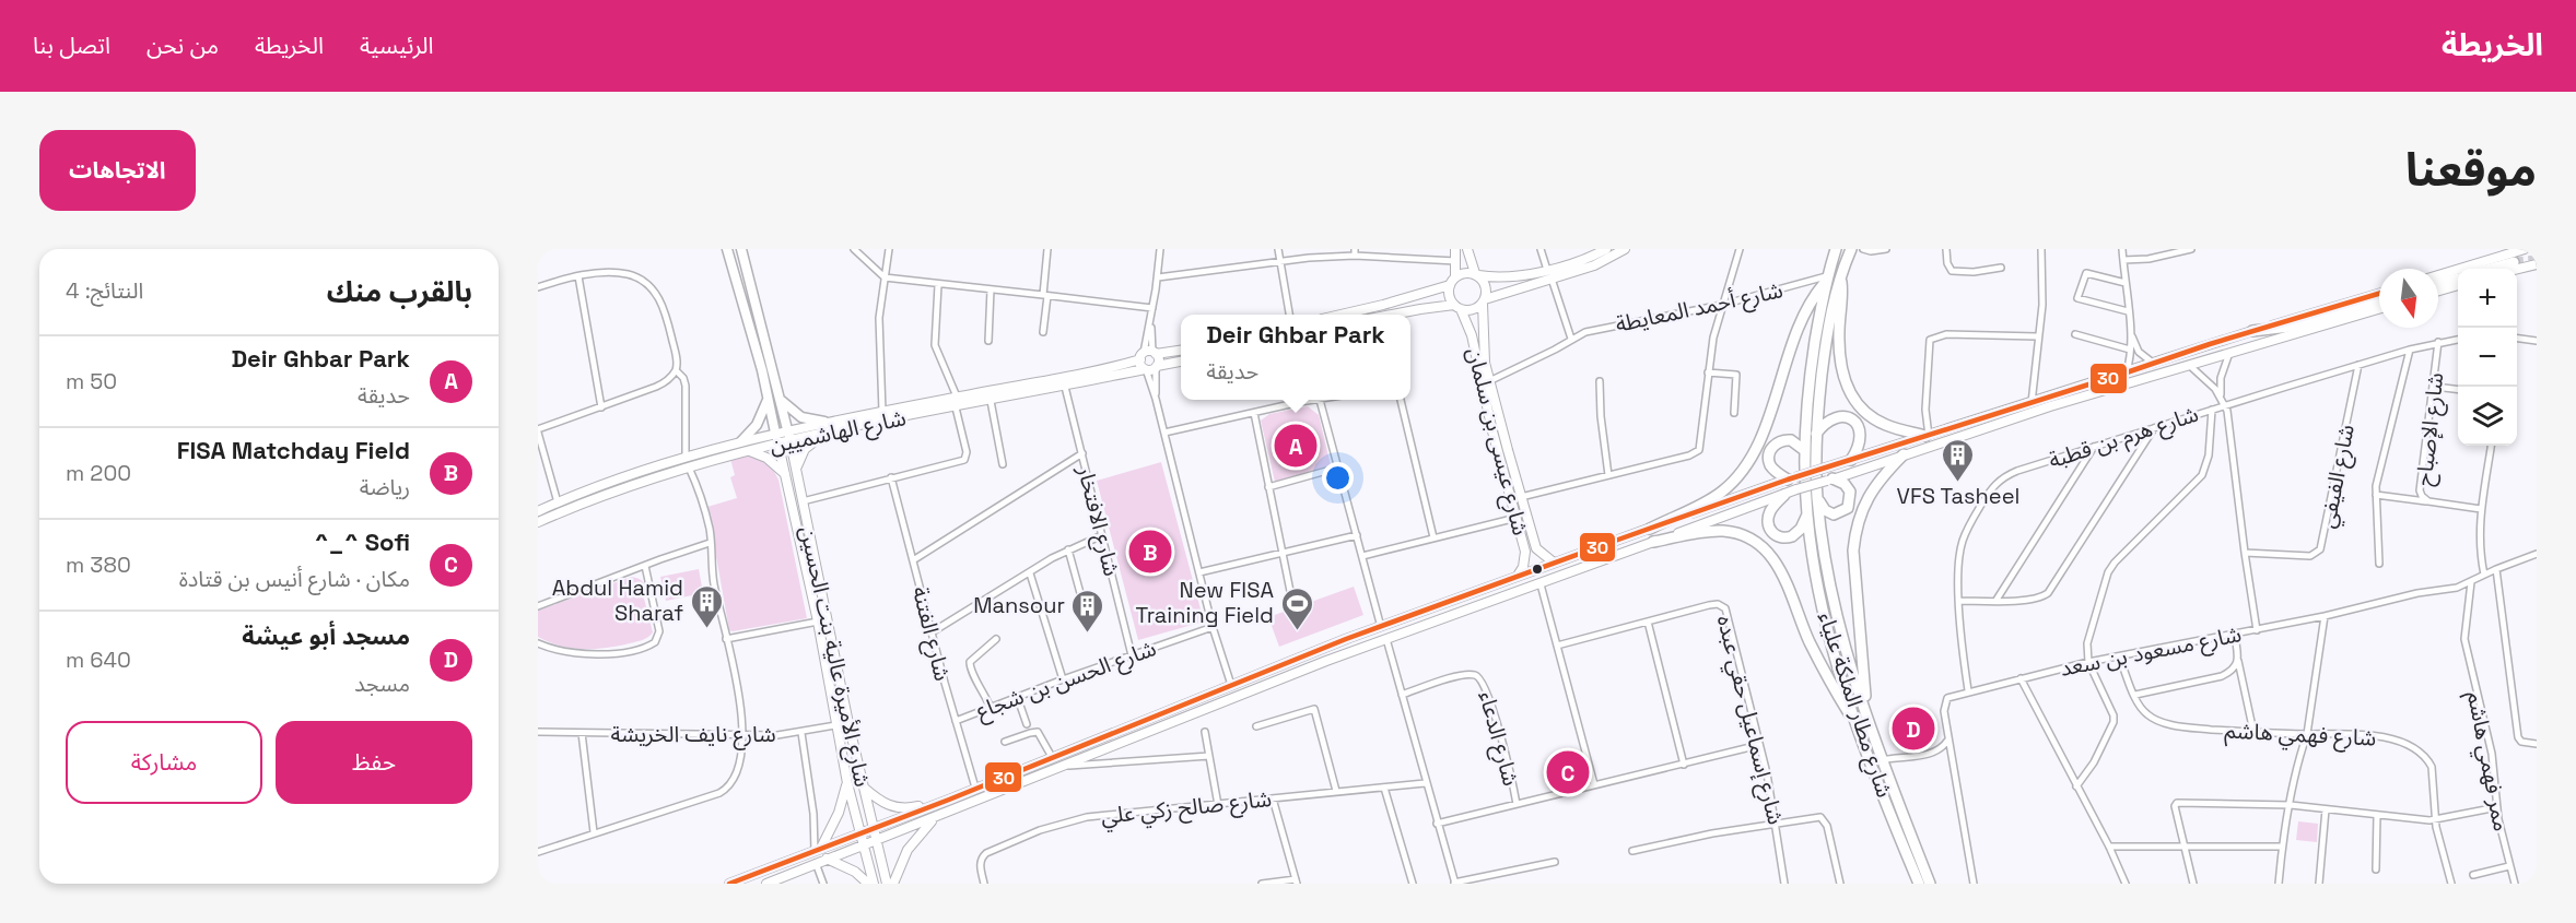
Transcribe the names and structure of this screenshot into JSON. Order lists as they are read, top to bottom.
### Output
{
  "streets": {
    "highway": ["شارع مطار الملكة علياء"],
    "main road": ["شارع الهاشميين", "شارع عيسى بن سلمان", "شارع الأميرة عالية بنت الحسين"],
    "street": [
      "شارع أحمد المعايطة",
      "شارع الإصباح",
      "شارع هرم بن قطبة",
      "شارع الفيفي",
      "شارع الافتخار",
      "شارع الفتنة",
      "شارع مسعود بن سعد",
      "شارع الحسن بن شجاع",
      "شارع إسماعيل حقي عبده",
      "شارع نايف الخريشة",
      "شارع فهمي هاشم",
      "شارع الدعاء",
      "ممر فهمي هاشم",
      "شارع صالح زكي علي"
    ]
  },
  "crossings": [
    ["شارع أحمد المعايطة", "شارع عيسى بن سلمان"],
    ["شارع أحمد المعايطة", "شارع مطار الملكة علياء"],
    ["شارع الإصباح", "شارع هرم بن قطبة"],
    ["شارع الهاشميين", "شارع الافتخار"],
    ["شارع الهاشميين", "شارع الأميرة عالية بنت الحسين"],
    ["شارع هرم بن قطبة", "شارع الفيفي"],
    ["شارع هرم بن قطبة", "شارع مسعود بن سعد"],
    ["شارع الافتخار", "شارع الحسن بن شجاع"],
    ["شارع الفتنة", "شارع الحسن بن شجاع"],
    ["شارع مسعود بن سعد", "شارع فهمي هاشم"],
    ["شارع مسعود بن سعد", "ممر فهمي هاشم"],
    ["شارع الأميرة عالية بنت الحسين", "شارع نايف الخريشة"]
  ],
  "places": {
    "building": ["VFS Tasheel", "Abdul Hamid Sharaf", "Mansour"],
    "sports": ["New FISA Training Field"]
  },
  "lines": ["transit line 30"],
  "north": "bottom",
  "page": {
    "header": "الخريطة",
    "nav": [
      "الرئيسية",
      "الخريطة",
      "من نحن",
      "اتصل بنا"
    ],
    "title": "موقعنا",
    "buttons": [
      "الاتجاهات",
      ["حفظ", "مشاركة"]
    ],
    "heading": ["بالقرب منك", "النتائج: 4"],
    "map_buttons": ["+", "−"],
    "popup": ["Deir Ghbar Park", "حديقة"],
    "list": [
      {
        "mark": "A",
        "name": "Deir Ghbar Park",
        "note": "حديقة",
        "value": "50 m"
      },
      {
        "mark": "B",
        "name": "FISA Matchday Field",
        "note": "رياضة",
        "value": "200 m"
      },
      {
        "mark": "C",
        "name": "Sofi ^_^",
        "note": "مكان · شارع أنيس بن قتادة",
        "value": "380 m"
      },
      {
        "mark": "D",
        "name": "مسجد أبو عيشة",
        "note": "مسجد",
        "value": "640 m"
      }
    ],
    "pins": [
      "A",
      "B",
      "D",
      "C"
    ]
  }
}
